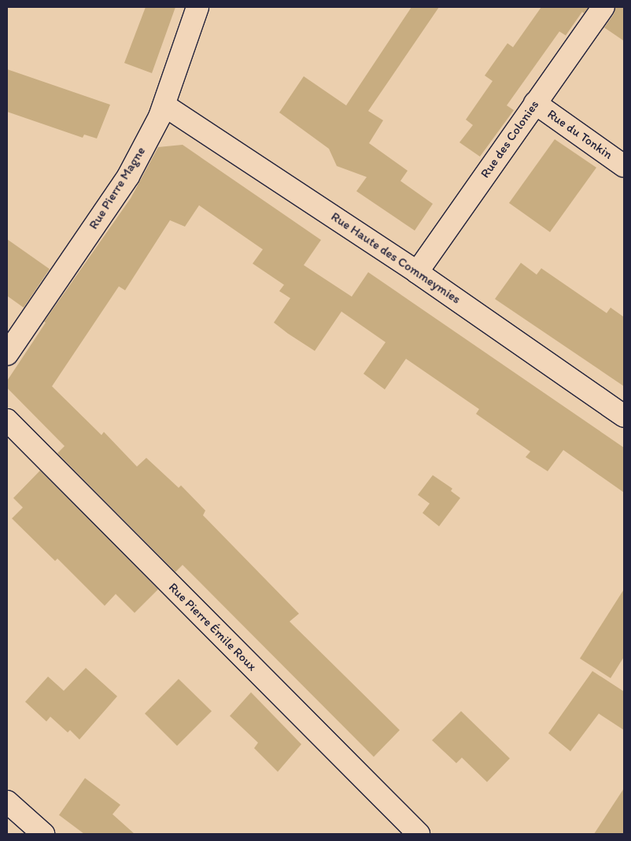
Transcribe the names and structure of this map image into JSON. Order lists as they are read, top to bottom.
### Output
{
  "streets": {
    "street": [
      "Rue du Tonkin",
      "Rue des Colonies",
      "Rue Pierre Magne",
      "Rue Haute des Commeymies",
      "Rue Pierre Émile Roux"
    ]
  },
  "crossings": [
    ["Rue du Tonkin", "Rue des Colonies"],
    ["Rue des Colonies", "Rue Haute des Commeymies"],
    ["Rue Pierre Magne", "Rue Haute des Commeymies"]
  ]
}
